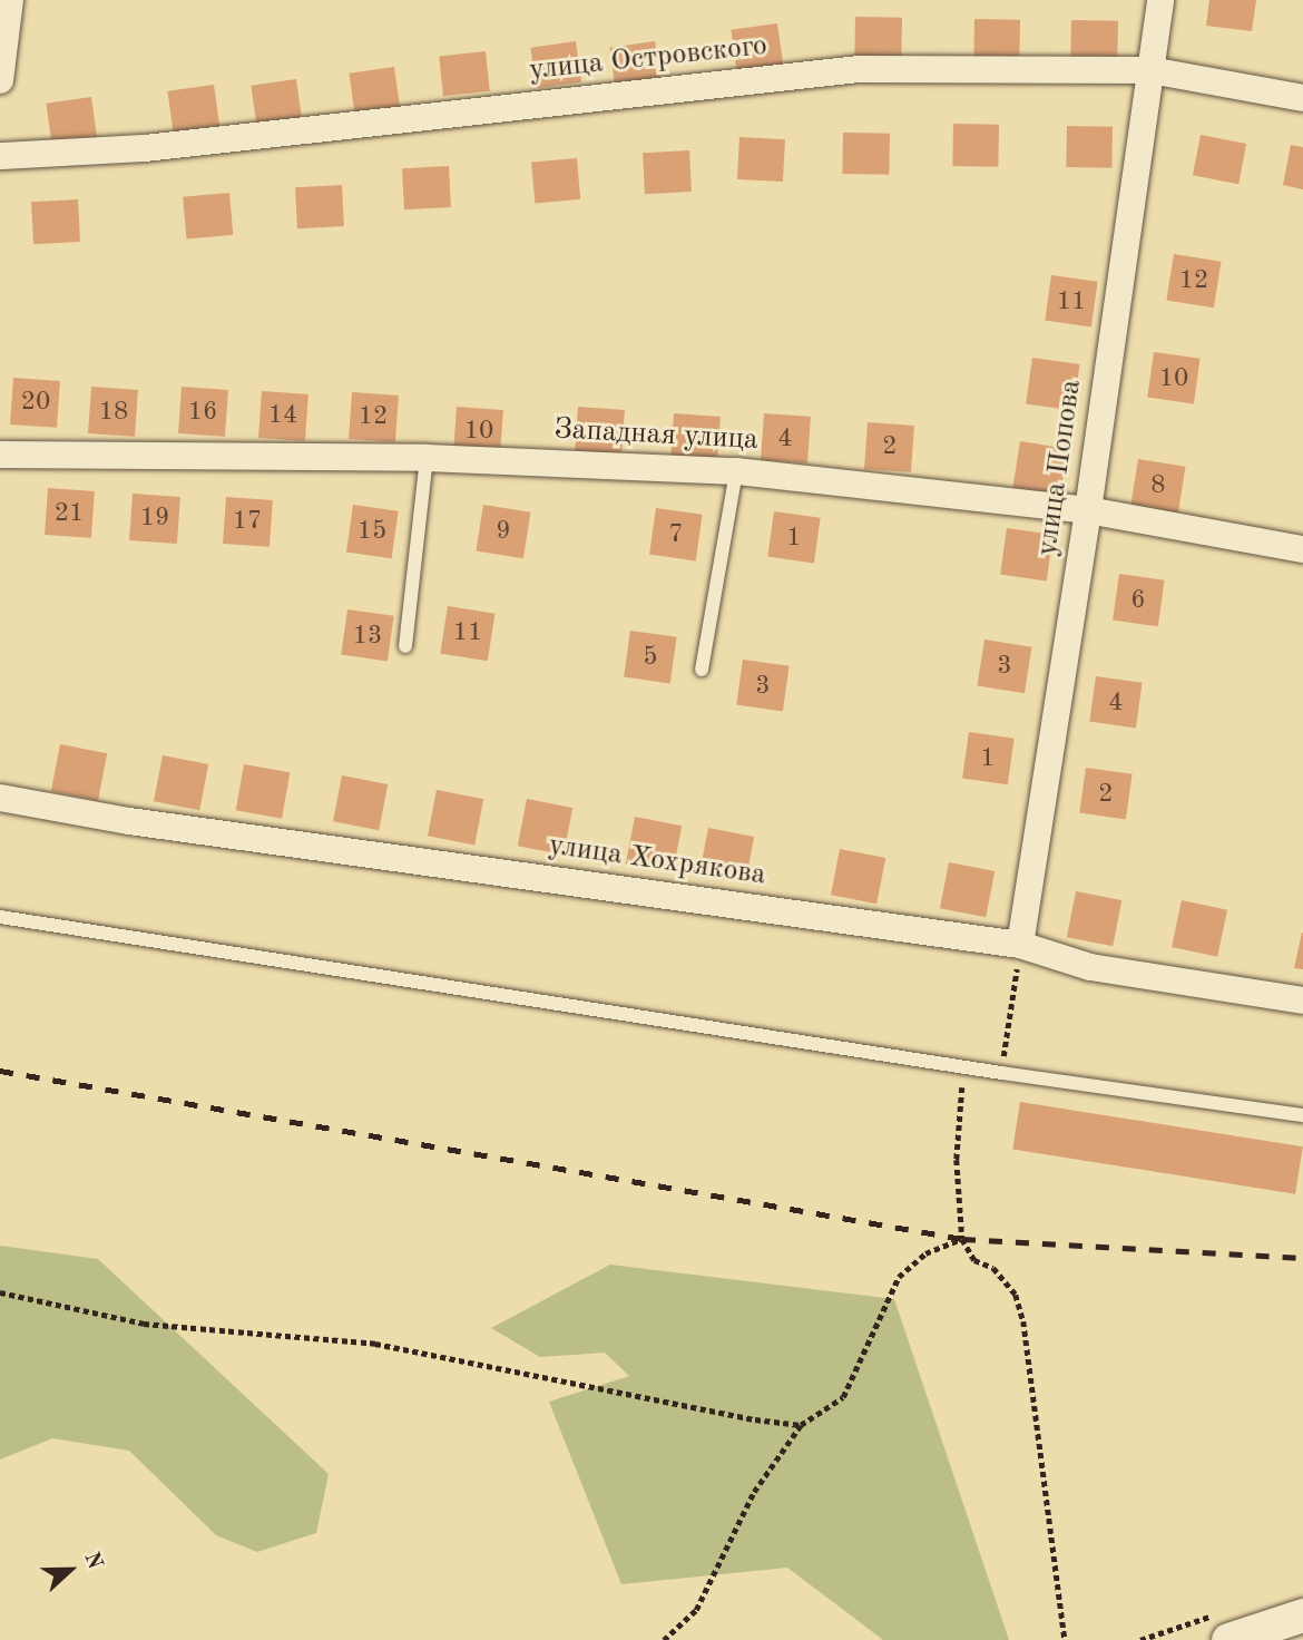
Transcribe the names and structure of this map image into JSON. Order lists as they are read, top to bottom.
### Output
{
  "streets": {
    "street": [
      "улица Островского",
      "Западная улица",
      "улица Попова",
      "улица Хохрякова"
    ]
  },
  "crossings": [
    ["улица Островского", "улица Попова"],
    ["Западная улица", "улица Попова"],
    ["улица Попова", "улица Хохрякова"]
  ],
  "house_numbers": [
    "12",
    "11",
    "10",
    "20",
    "18",
    "16",
    "14",
    "12",
    "10",
    "4",
    "2",
    "8",
    "21",
    "19",
    "17",
    "15",
    "9",
    "7",
    "1",
    "6",
    "11",
    "13",
    "5",
    "3",
    "3",
    "4",
    "1",
    "2"
  ],
  "north": "right"
}
